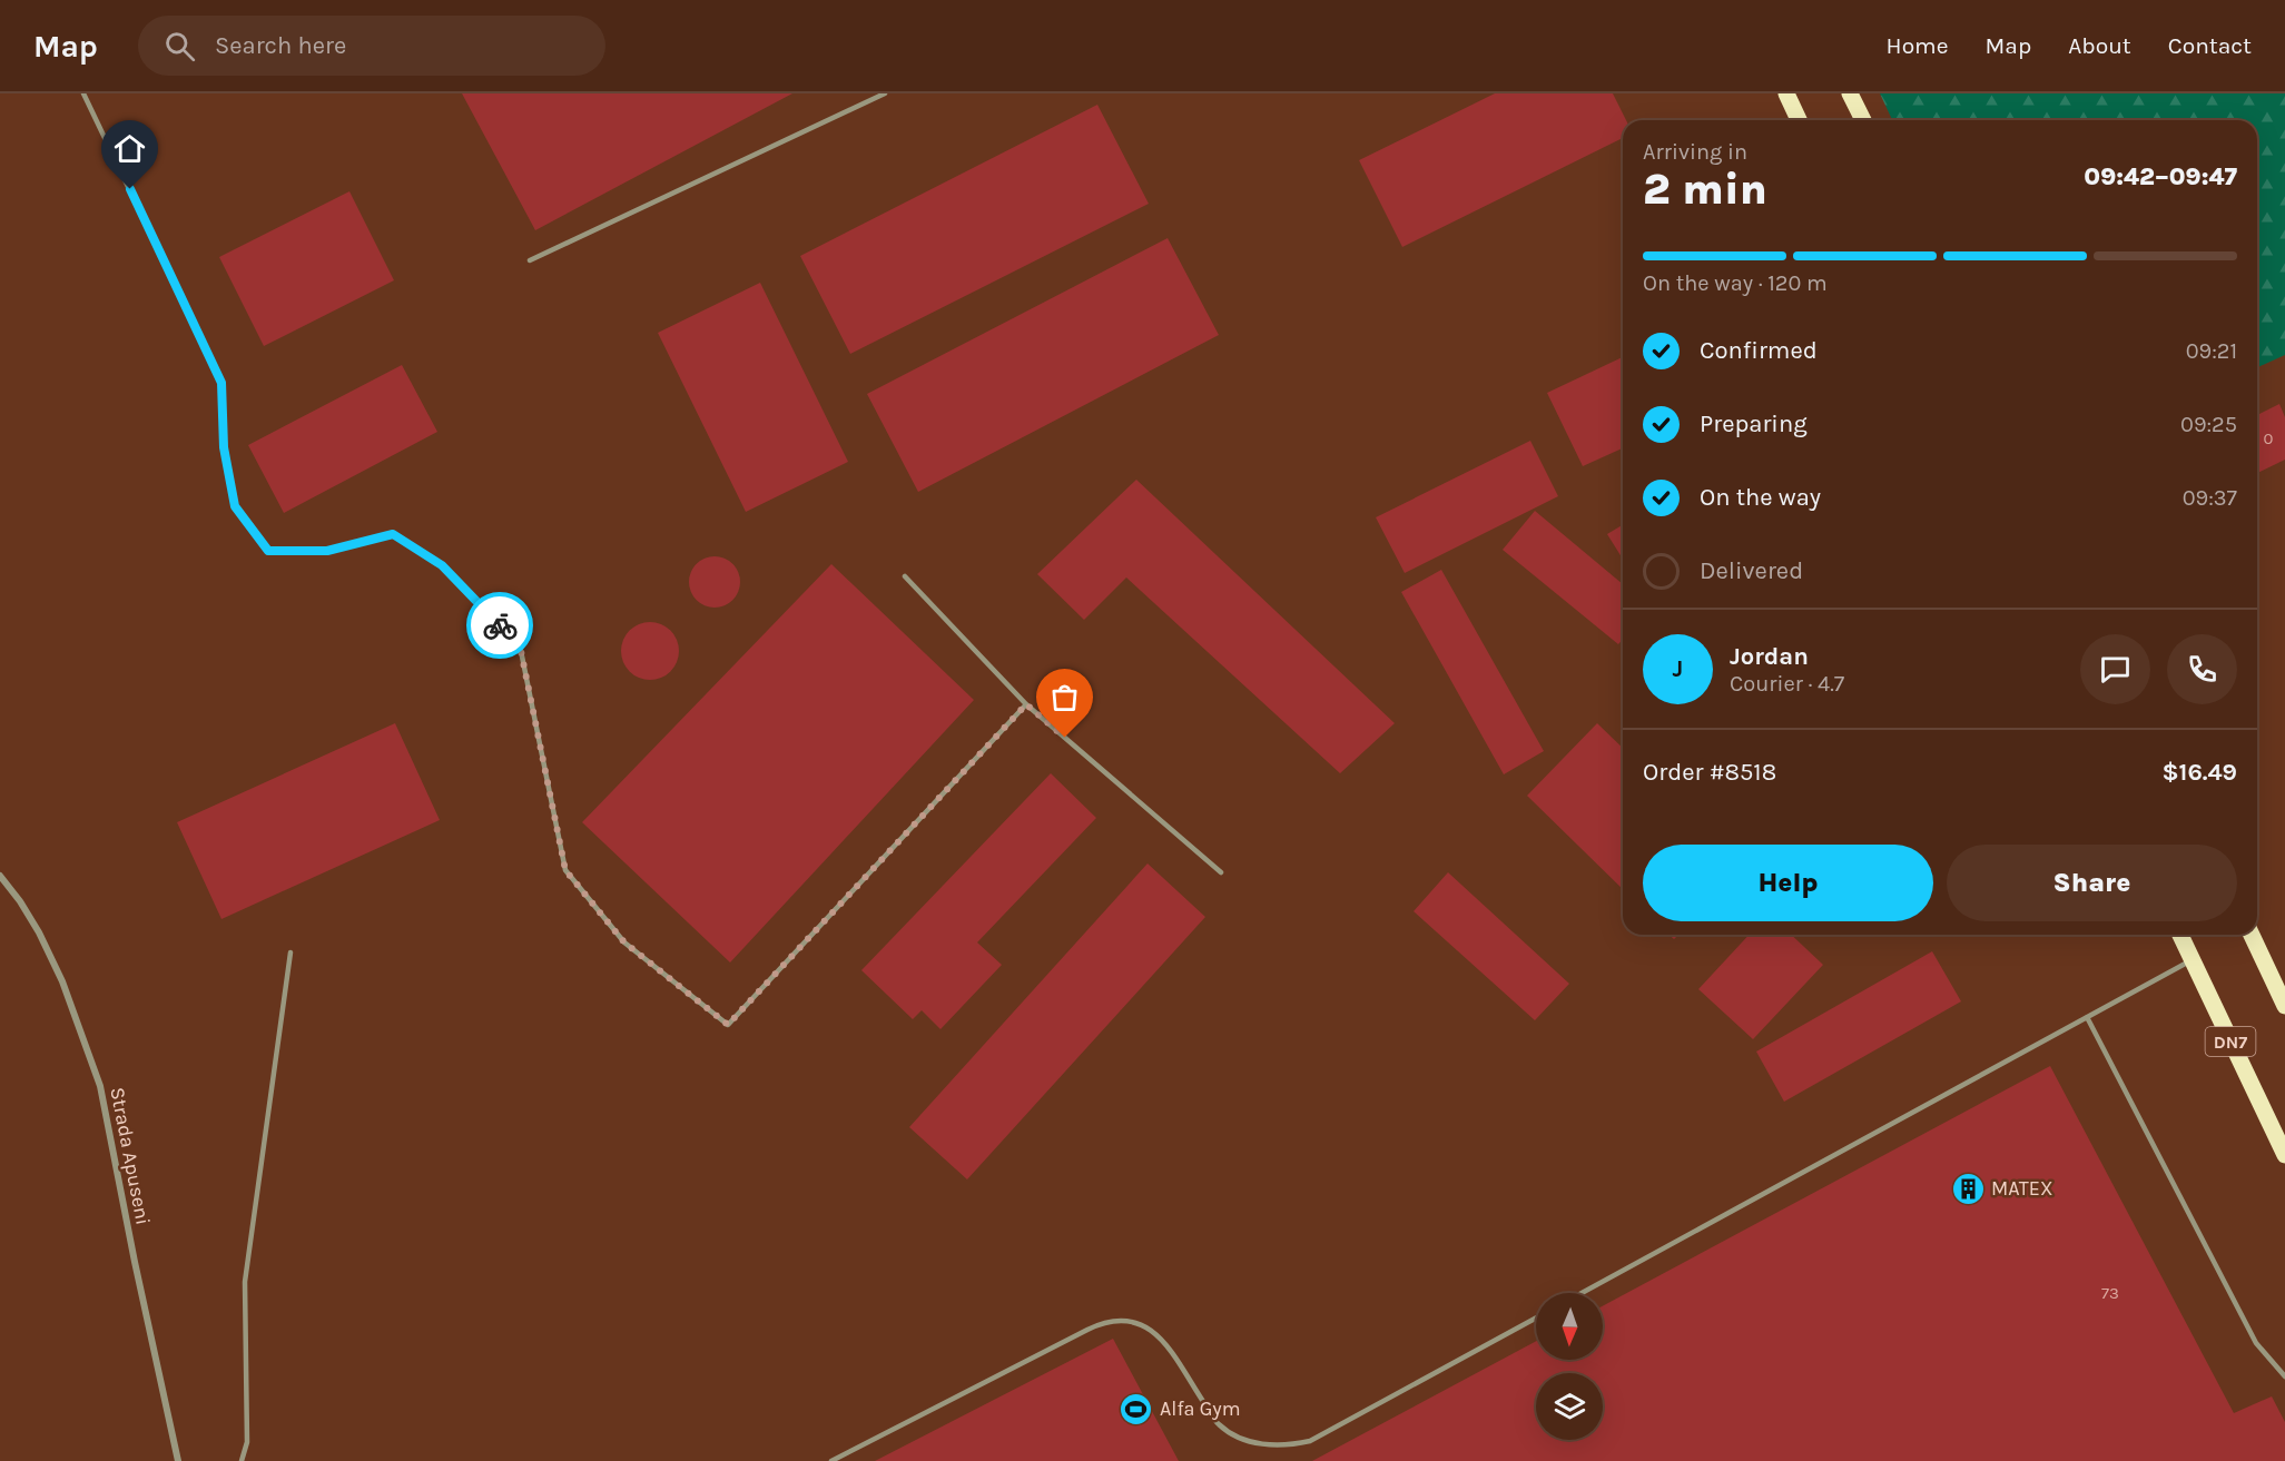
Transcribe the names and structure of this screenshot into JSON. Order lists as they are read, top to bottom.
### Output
{
  "streets": {
    "main road": ["DN7"],
    "street": ["Strada Apuseni"]
  },
  "places": {
    "building": ["MATEX"],
    "sports": ["Alfa Gym"]
  },
  "house_numbers": ["0", "73"],
  "north": "bottom",
  "page": {
    "header": "Map",
    "search": "Search here",
    "nav": [
      "Home",
      "Map",
      "About",
      "Contact"
    ],
    "heading": ["2 min", "Arriving in", "09:42–09:47"],
    "panel": [
      "Jordan",
      "Courier · 4.7",
      "Order #8518",
      "$16.49"
    ],
    "bar": "On the way · 120 m",
    "list": [
      ["Confirmed", "09:21"],
      ["Preparing", "09:25"],
      ["On the way", "09:37"],
      "Delivered"
    ],
    "round": "J",
    "buttons": ["Help", "Share"]
  }
}
